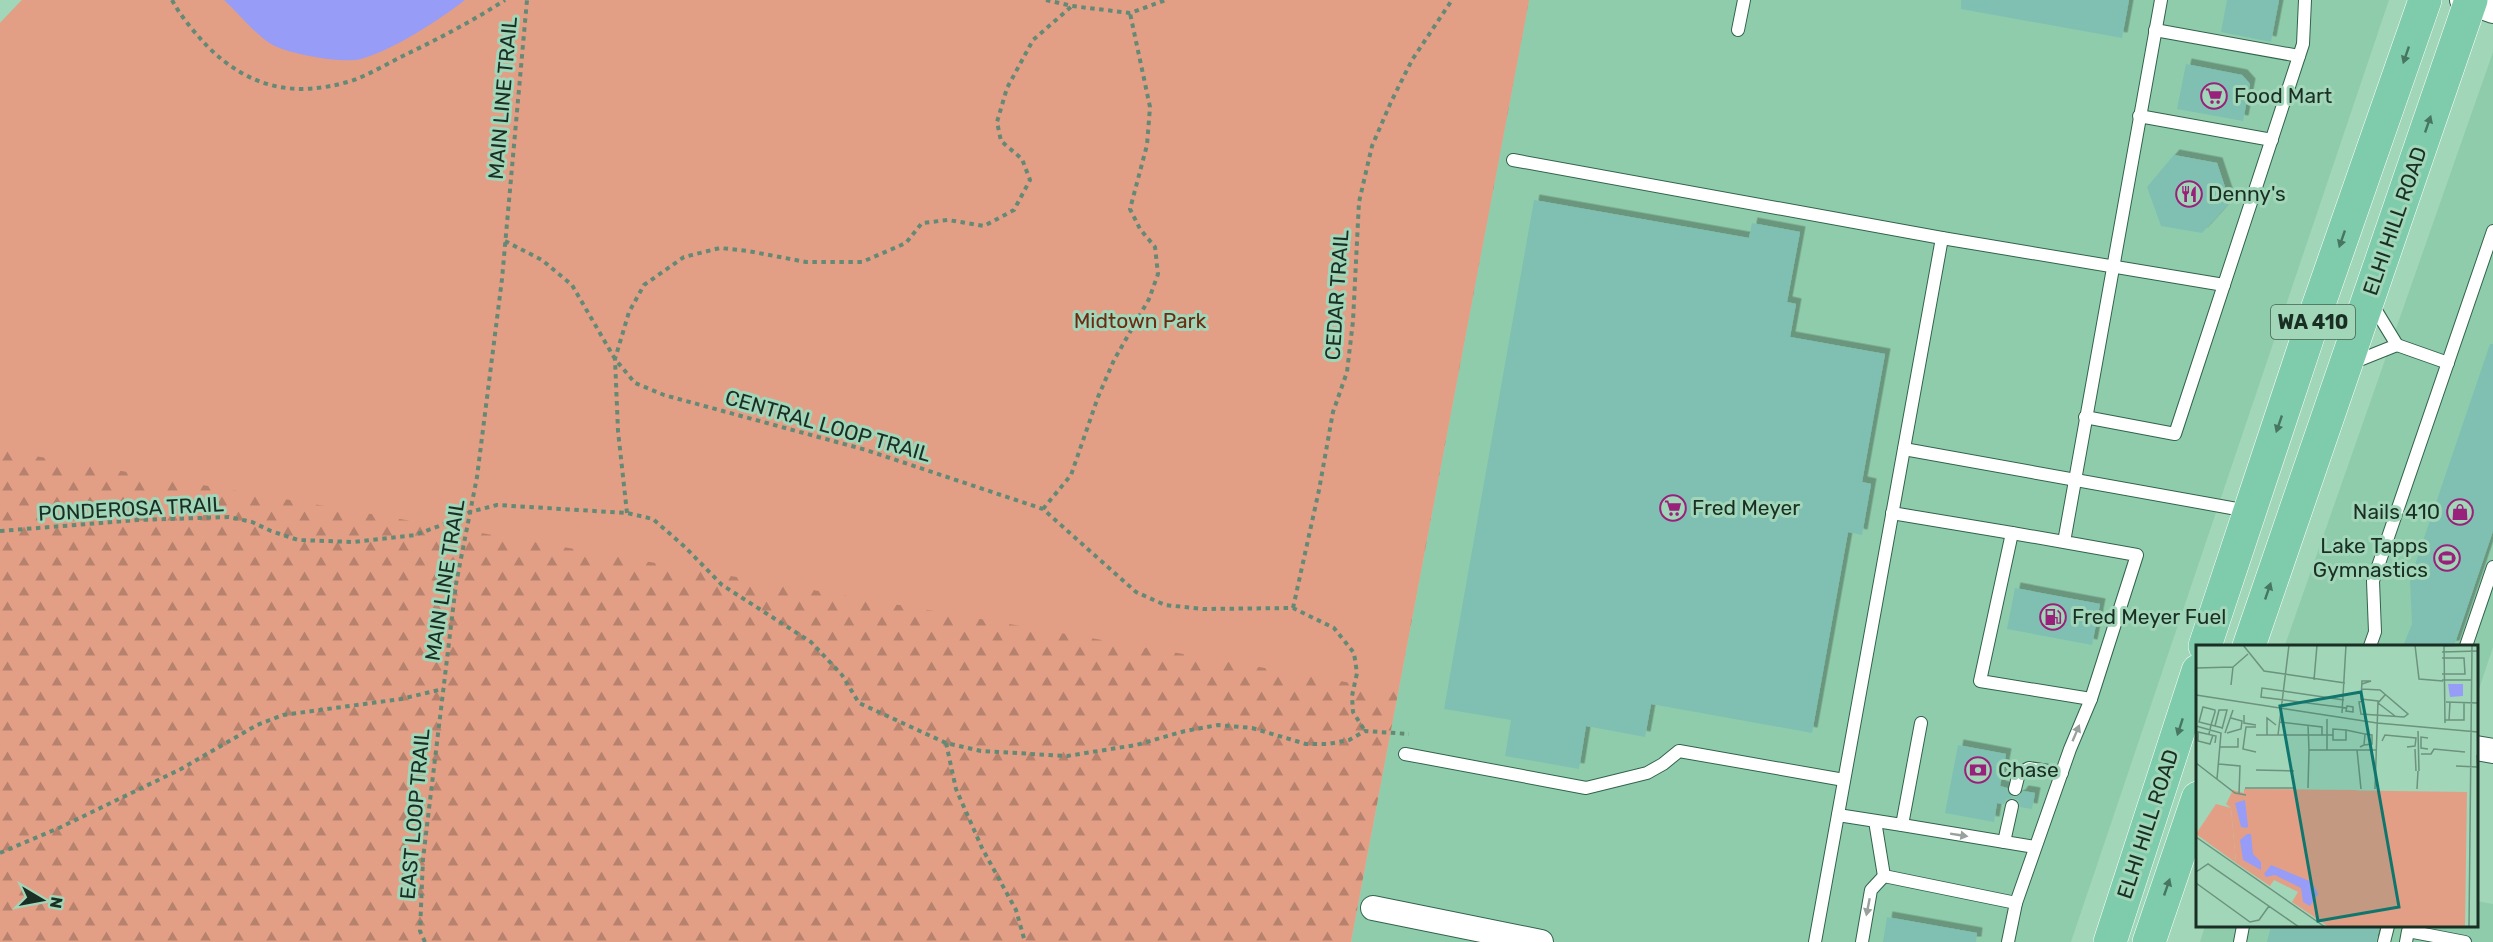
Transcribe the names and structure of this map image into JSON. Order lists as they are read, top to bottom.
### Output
{
  "streets": {
    "main road": ["ELHI HILL ROAD", "WA 410"],
    "path": [
      "MAIN LINE TRAIL",
      "CEDAR TRAIL",
      "CENTRAL LOOP TRAIL",
      "PONDEROSA TRAIL",
      "EAST LOOP TRAIL"
    ]
  },
  "crossings": [
    ["MAIN LINE TRAIL", "CENTRAL LOOP TRAIL"],
    ["MAIN LINE TRAIL", "PONDEROSA TRAIL"],
    ["MAIN LINE TRAIL", "EAST LOOP TRAIL"],
    ["CEDAR TRAIL", "CENTRAL LOOP TRAIL"]
  ],
  "parks": ["Midtown Park"],
  "places": {
    "supermarket": ["Food Mart", "Fred Meyer"],
    "restaurant": ["Denny's"],
    "shop": ["Nails 410"],
    "sports": ["Lake Tapps Gymnastics"],
    "fuel station": ["Fred Meyer Fuel"],
    "bank": ["Chase"]
  },
  "north": "right"
}
